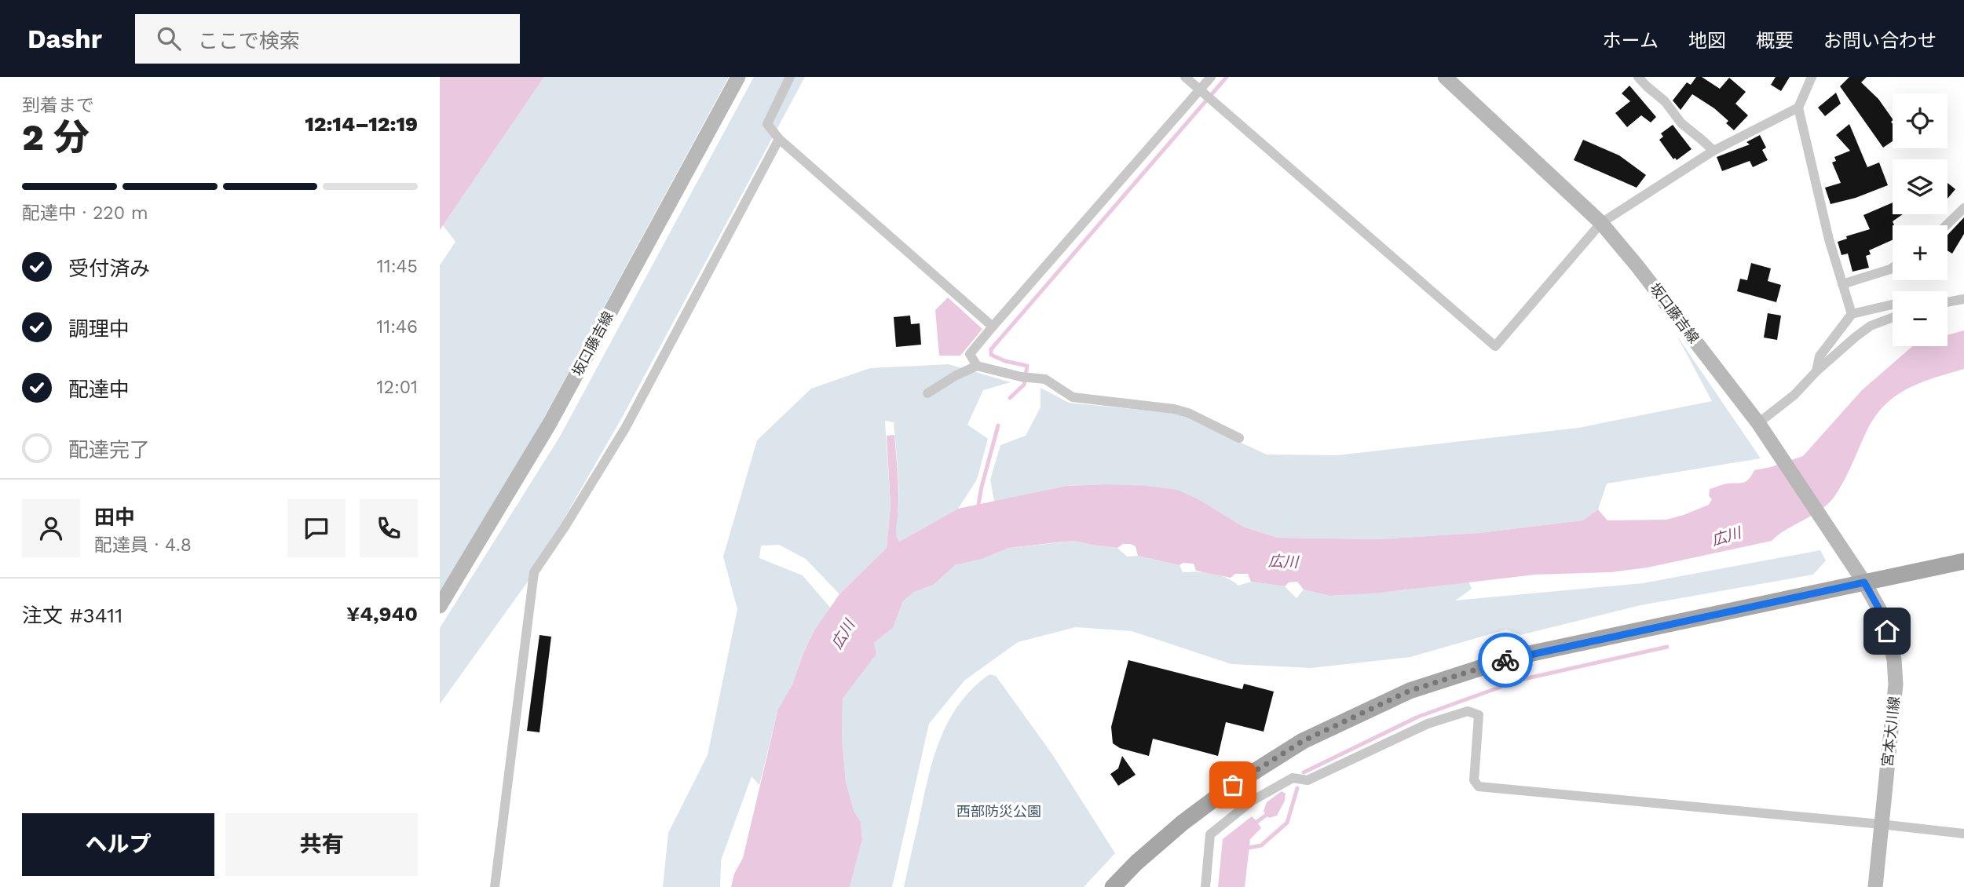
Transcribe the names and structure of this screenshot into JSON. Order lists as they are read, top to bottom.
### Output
{
  "streets": {
    "main road": ["坂口藤吉線", "宮本大川線"]
  },
  "crossings": [
    ["坂口藤吉線", "宮本大川線"]
  ],
  "water": ["広川"],
  "parks": ["西部防災公園"],
  "page": {
    "header": "Dashr",
    "search": "ここで検索",
    "nav": [
      "ホーム",
      "地図",
      "概要",
      "お問い合わせ"
    ],
    "heading": ["2 分", "到着まで", "12:14–12:19"],
    "panel": [
      "田中",
      "配達員 · 4.8",
      "注文 #3411",
      "¥4,940"
    ],
    "map_buttons": ["+", "−"],
    "bar": "配達中 · 220 m",
    "list": [
      ["受付済み", "11:45"],
      ["調理中", "11:46"],
      ["配達中", "12:01"],
      "配達完了"
    ],
    "buttons": ["ヘルプ", "共有"]
  }
}
